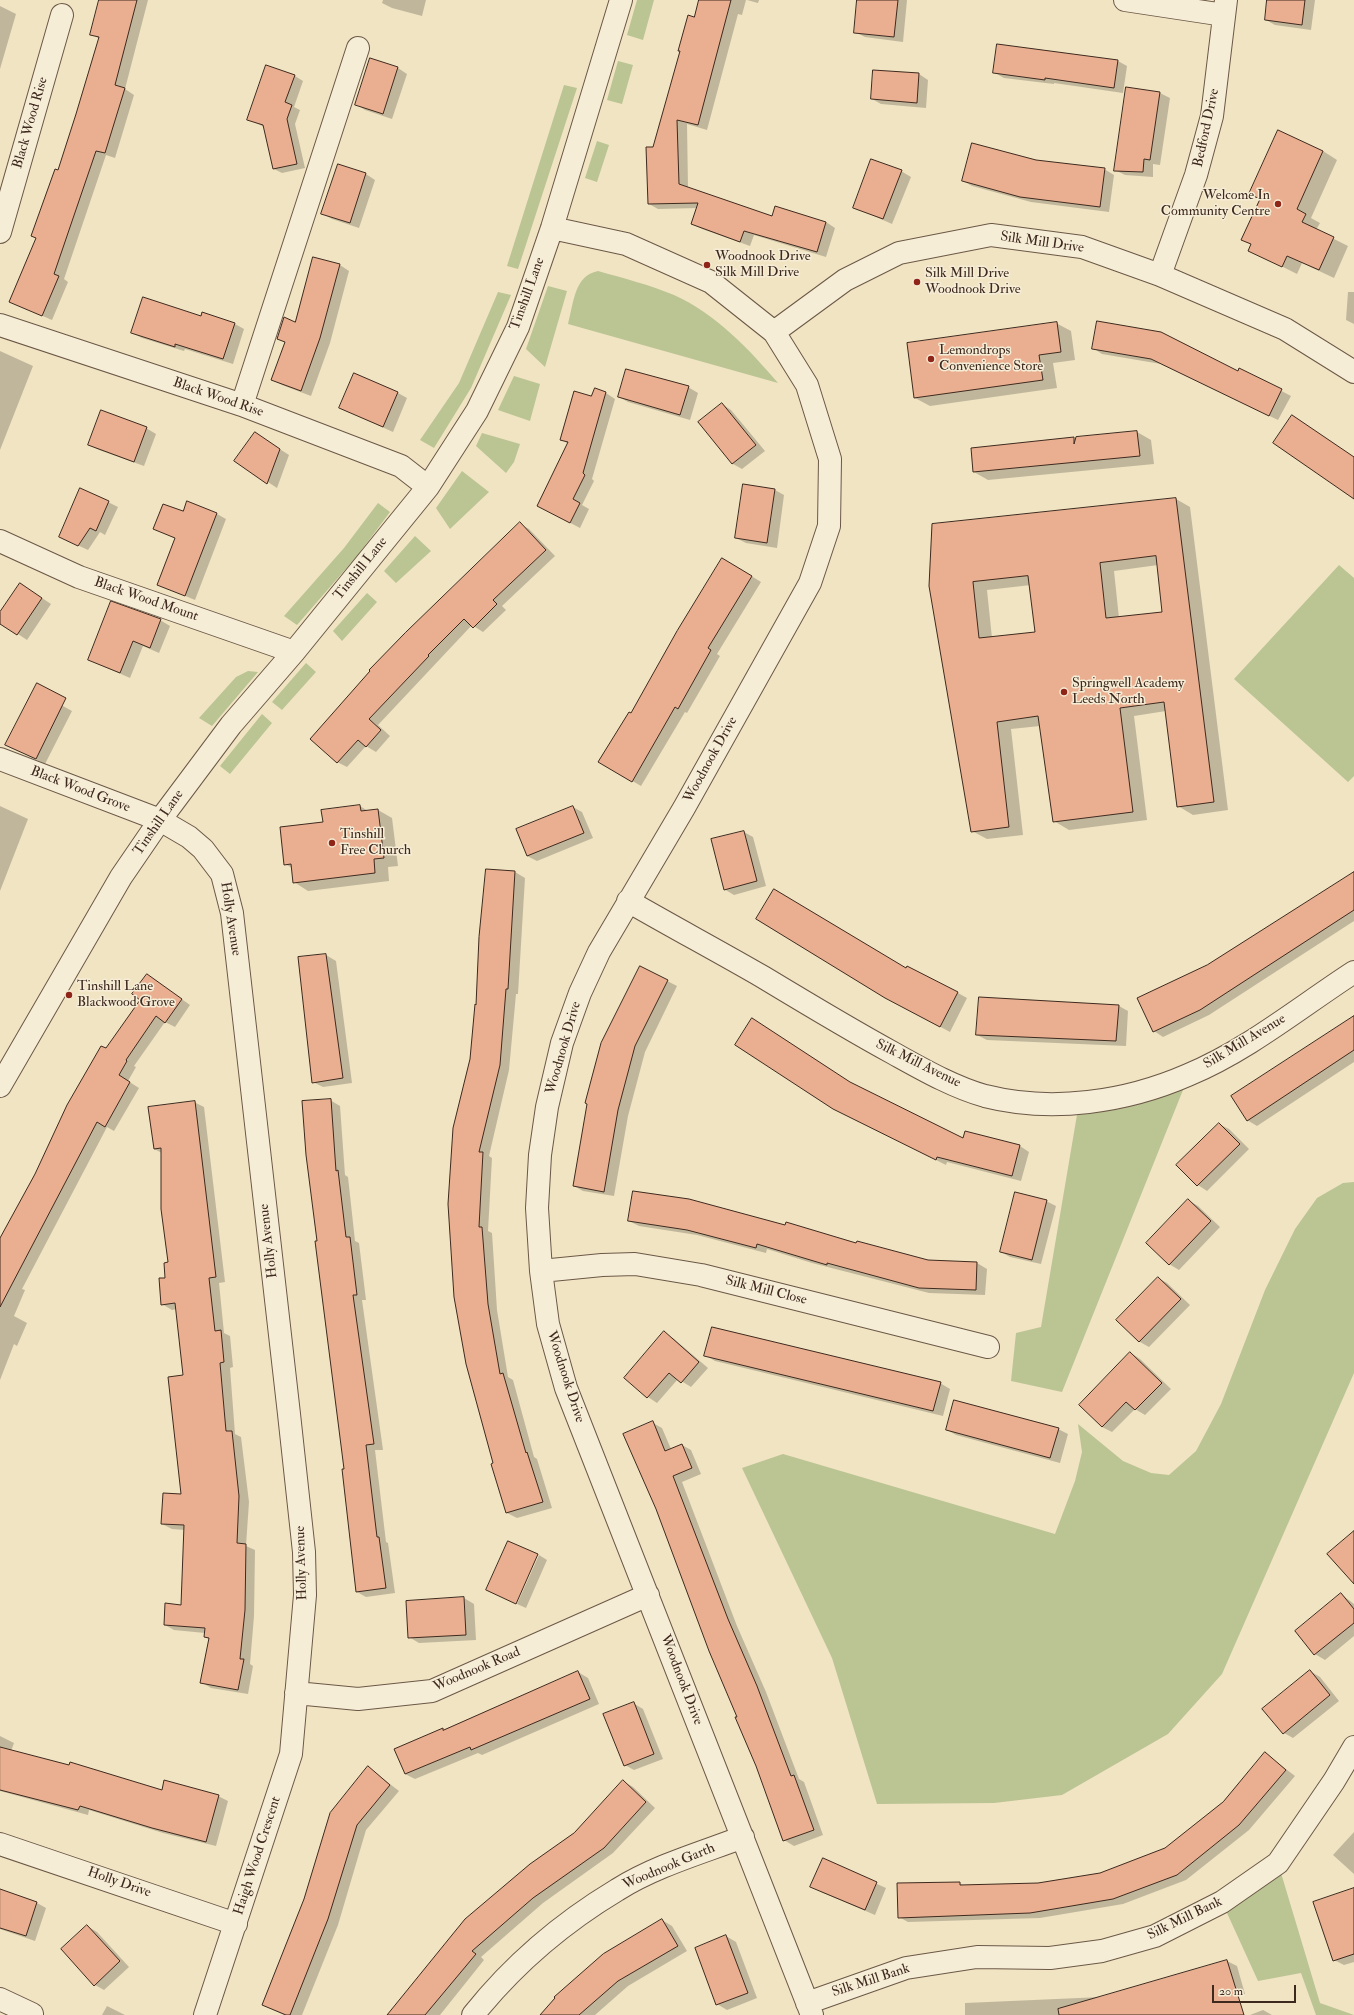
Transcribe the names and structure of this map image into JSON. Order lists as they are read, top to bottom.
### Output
{
  "streets": {
    "street": [
      "Black Wood Rise",
      "Bedford Drive",
      "Silk Mill Drive",
      "Tinshill Lane",
      "Black Wood Mount",
      "Woodnook Drive",
      "Black Wood Grove",
      "Holly Avenue",
      "Silk Mill Avenue",
      "Silk Mill Close",
      "Woodnook Road",
      "Haigh Wood Crescent",
      "Woodnook Garth",
      "Holly Drive",
      "Silk Mill Bank"
    ]
  },
  "crossings": [
    ["Black Wood Rise", "Tinshill Lane"],
    ["Bedford Drive", "Silk Mill Drive"],
    ["Silk Mill Drive", "Woodnook Drive"],
    ["Tinshill Lane", "Black Wood Mount"],
    ["Tinshill Lane", "Woodnook Drive"],
    ["Tinshill Lane", "Black Wood Grove"],
    ["Tinshill Lane", "Holly Avenue"],
    ["Woodnook Drive", "Silk Mill Avenue"],
    ["Woodnook Drive", "Silk Mill Close"],
    ["Woodnook Drive", "Woodnook Road"],
    ["Woodnook Drive", "Woodnook Garth"],
    ["Woodnook Drive", "Silk Mill Bank"],
    ["Black Wood Grove", "Holly Avenue"],
    ["Holly Avenue", "Woodnook Road"],
    ["Holly Avenue", "Haigh Wood Crescent"],
    ["Woodnook Road", "Haigh Wood Crescent"],
    ["Haigh Wood Crescent", "Holly Drive"]
  ],
  "places": [
    "Welcome In Community Centre",
    "Woodnook Drive Silk Mill Drive",
    "Silk Mill Drive Woodnook Drive",
    "Lemondrops Convenience Store",
    "Springwell Academy Leeds North",
    "Tinshill Free Church",
    "Tinshill Lane Blackwood Grove"
  ],
  "scale_bar": "20 m"
}
